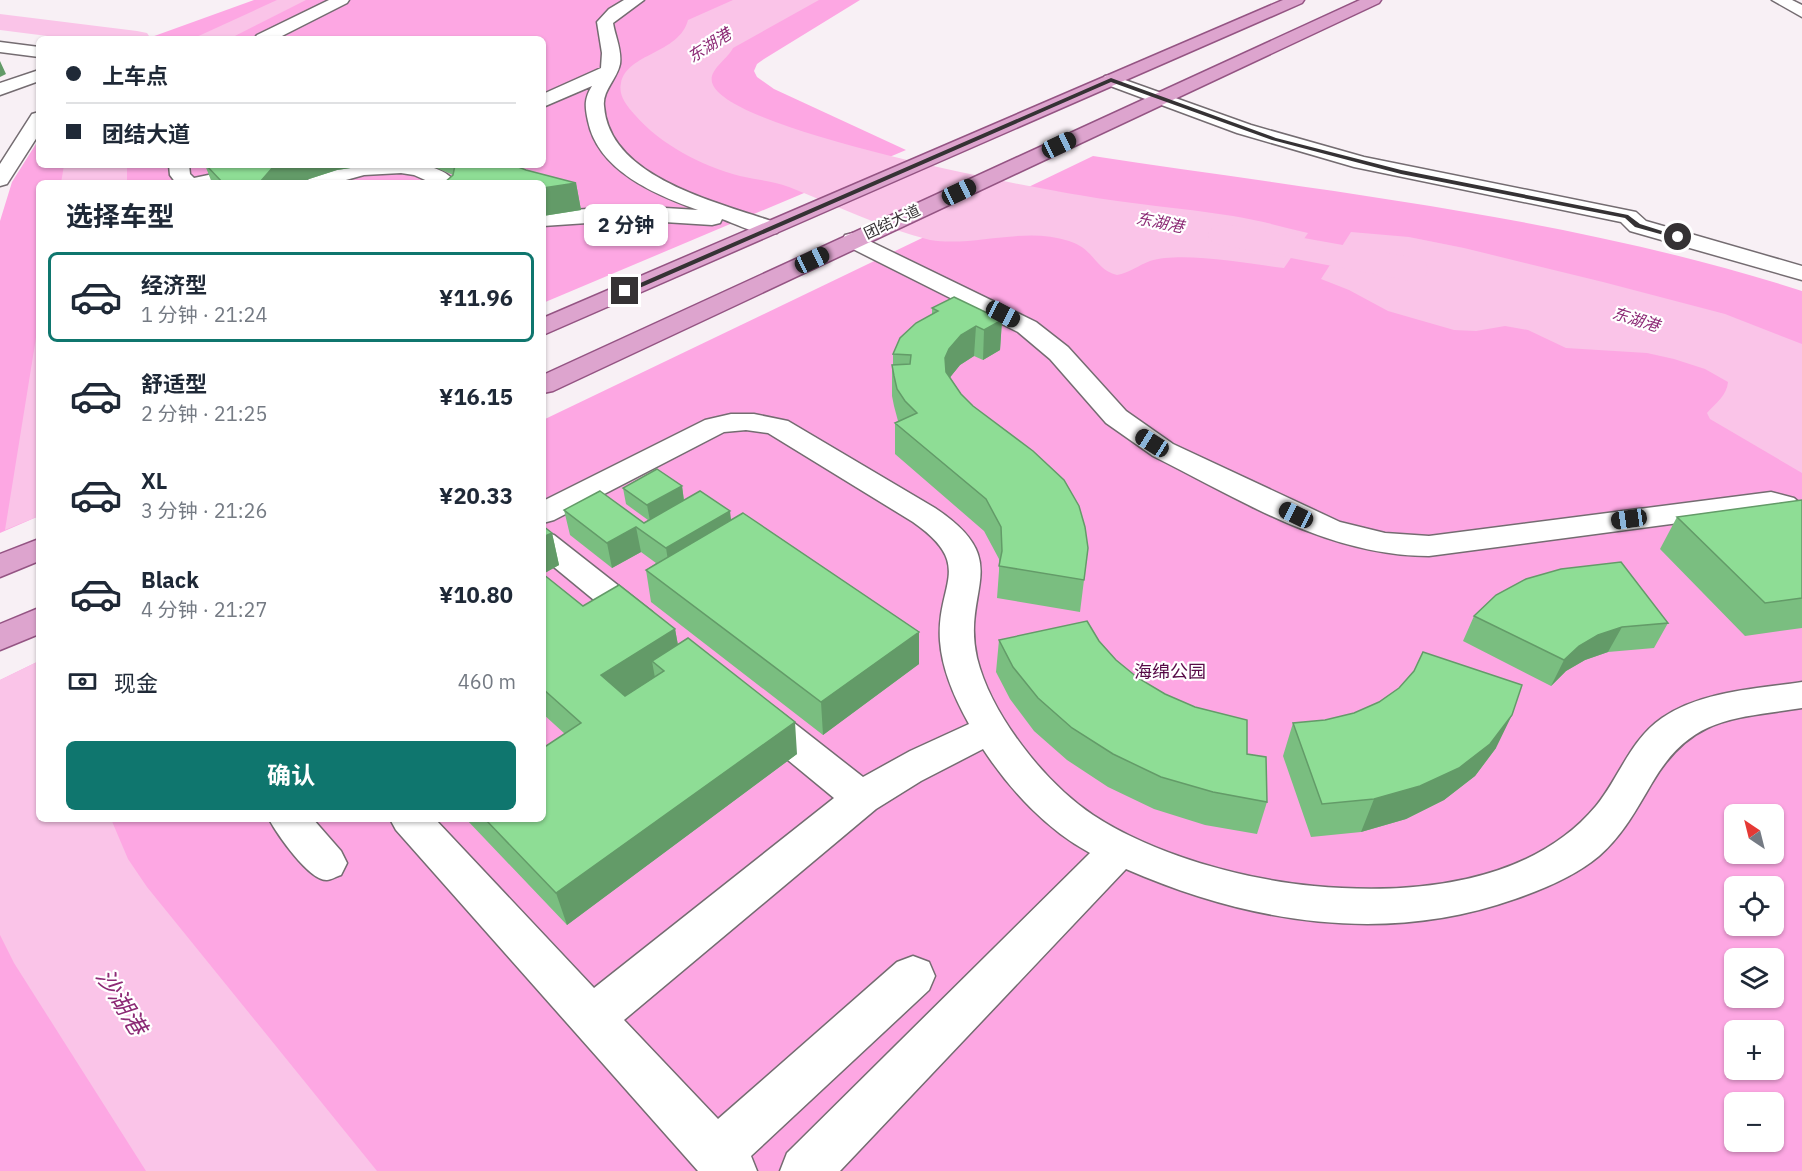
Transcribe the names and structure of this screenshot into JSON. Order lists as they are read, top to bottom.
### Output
{
  "streets": {
    "main road": ["团结大道"]
  },
  "water": ["东湖港", "沙湖港"],
  "parks": ["海绵公园"],
  "north": "top left",
  "page": {
    "banner": ["上车点", "团结大道"],
    "heading": "选择车型",
    "bubble": "2 分钟",
    "list": [
      {
        "name": "经济型",
        "note": "1 分钟 · 21:24",
        "value": "¥11.96"
      },
      {
        "name": "舒适型",
        "note": "2 分钟 · 21:25",
        "value": "¥16.15"
      },
      {
        "name": "XL",
        "note": "3 分钟 · 21:26",
        "value": "¥20.33"
      },
      {
        "name": "Black",
        "note": "4 分钟 · 21:27",
        "value": "¥10.80"
      }
    ],
    "pay": ["现金", "460 m"],
    "buttons": "确认",
    "map_buttons": ["+", "−"]
  }
}
